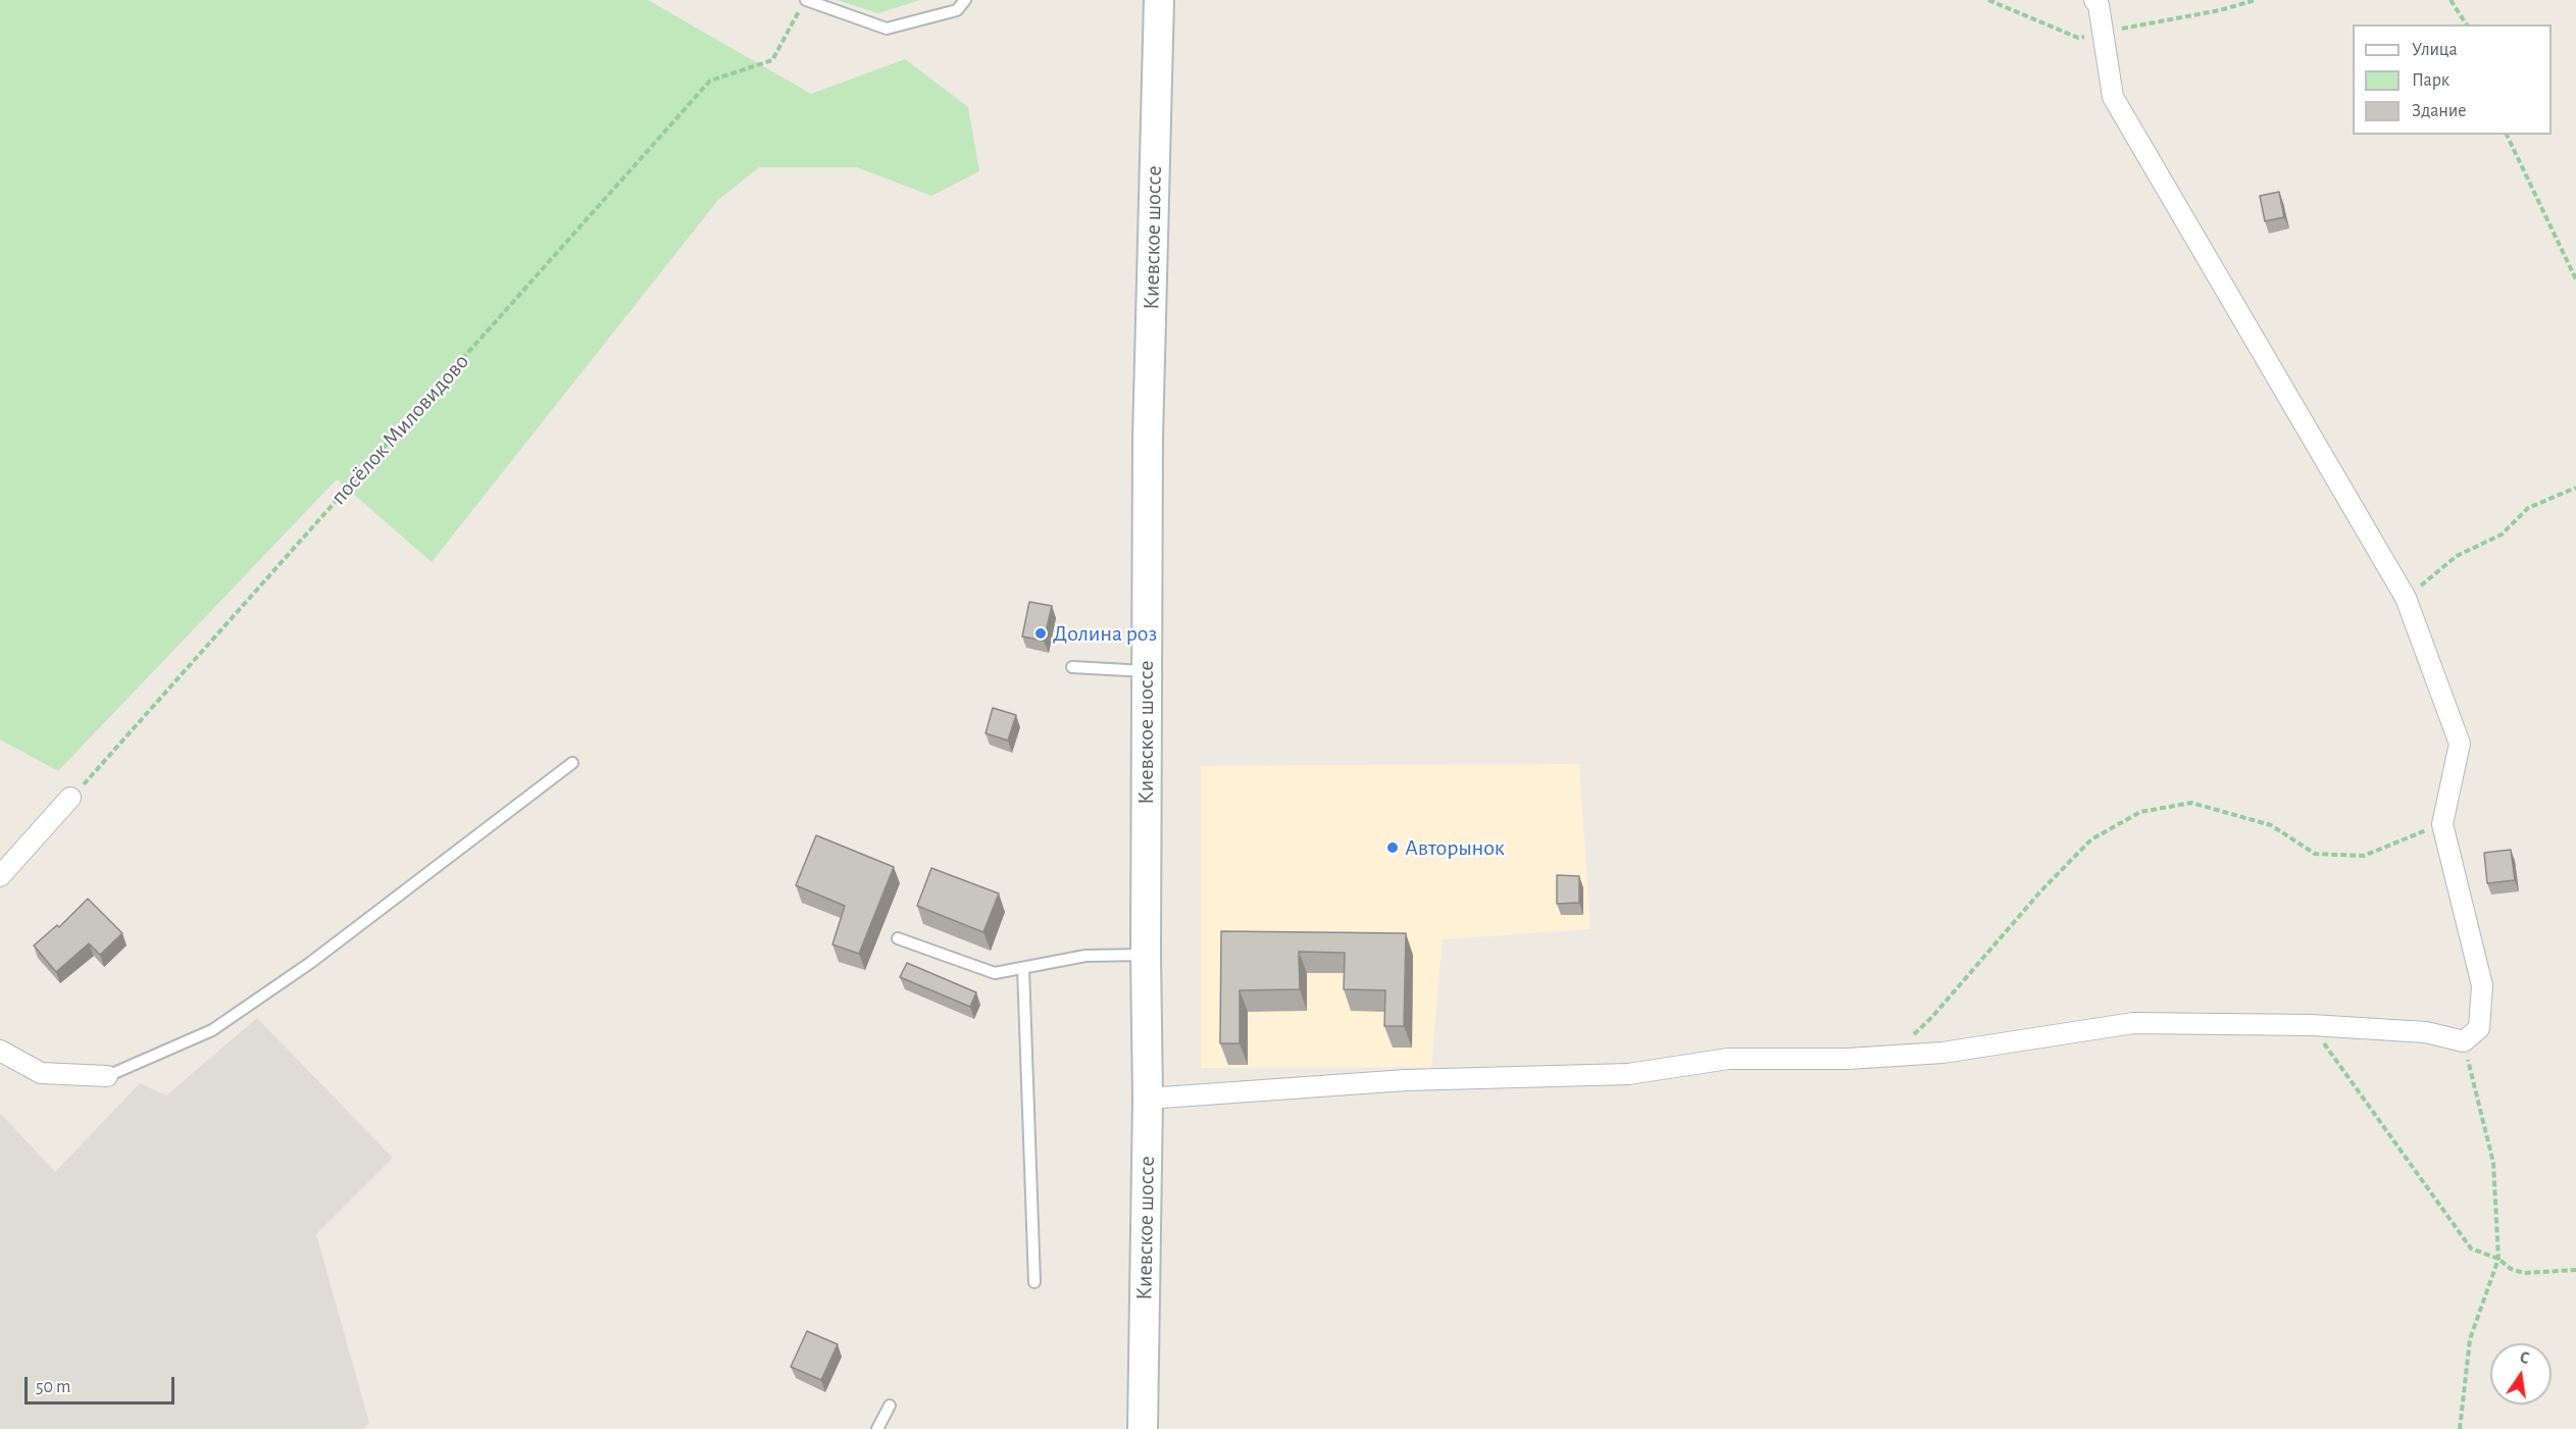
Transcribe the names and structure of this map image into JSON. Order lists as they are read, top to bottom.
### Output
{
  "streets": {
    "main road": ["Киевское шоссе"],
    "path": ["посёлок Миловидово"]
  },
  "places": ["Долина роз", "Авторынок"],
  "legend": ["Улица", "Парк", "Здание"],
  "scale_bar": "50 m",
  "north": "top"
}
